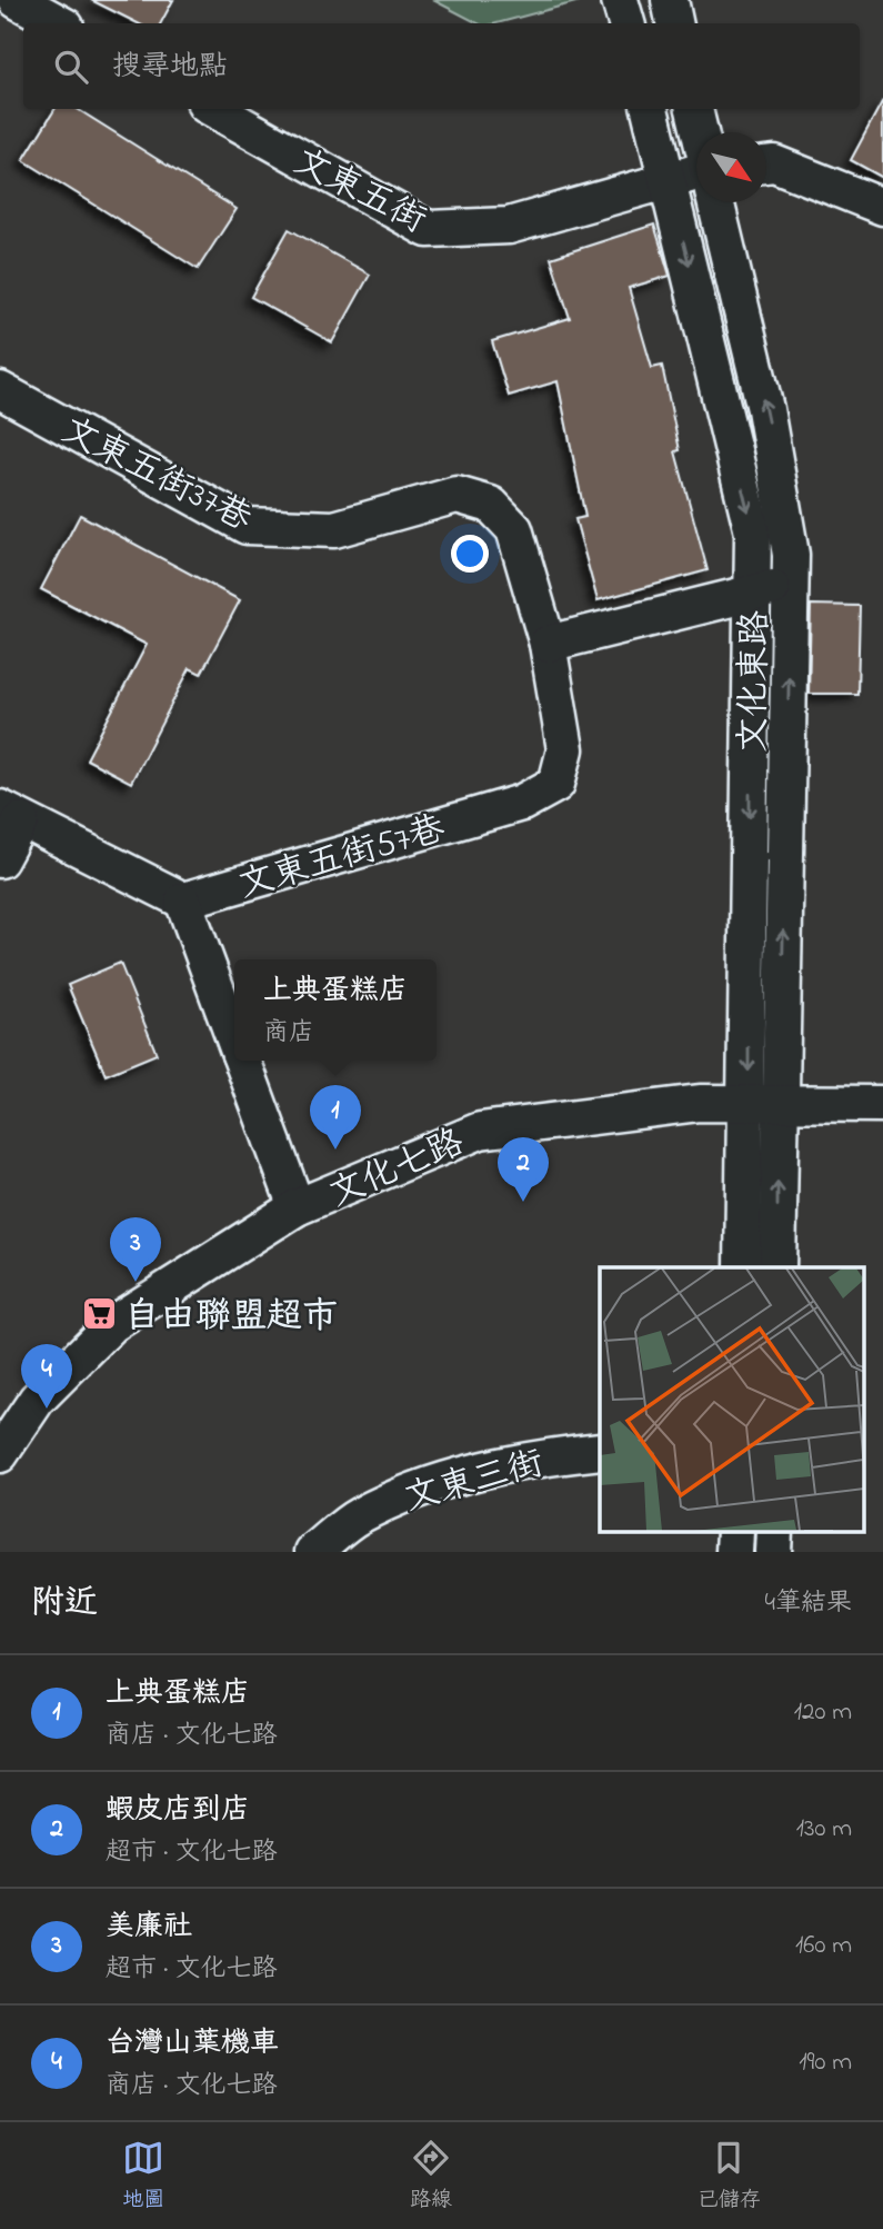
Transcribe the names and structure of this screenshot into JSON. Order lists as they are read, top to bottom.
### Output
{
  "streets": {
    "street": [
      "文東五街",
      "文東五街37巷",
      "文化東路",
      "文東五街57巷",
      "文化七路",
      "文東三街"
    ]
  },
  "crossings": [
    ["文東五街", "文化東路"],
    ["文東五街37巷", "文東五街57巷"],
    ["文化東路", "文化七路"]
  ],
  "places": {
    "supermarket": ["自由聯盟超市"]
  },
  "north": "bottom right",
  "page": {
    "search": "搜尋地點",
    "popup": ["上典蛋糕店", "商店"],
    "pins": [
      "1",
      "2",
      "3",
      "4"
    ],
    "heading": ["附近", "4筆結果"],
    "list": [
      {
        "mark": "1",
        "name": "上典蛋糕店",
        "note": "商店 · 文化七路",
        "value": "120 m"
      },
      {
        "mark": "2",
        "name": "蝦皮店到店",
        "note": "超市 · 文化七路",
        "value": "130 m"
      },
      {
        "mark": "3",
        "name": "美廉社",
        "note": "超市 · 文化七路",
        "value": "160 m"
      },
      {
        "mark": "4",
        "name": "台灣山葉機車",
        "note": "商店 · 文化七路",
        "value": "190 m"
      }
    ],
    "nav": ["地圖", "路線", "已儲存"]
  }
}
